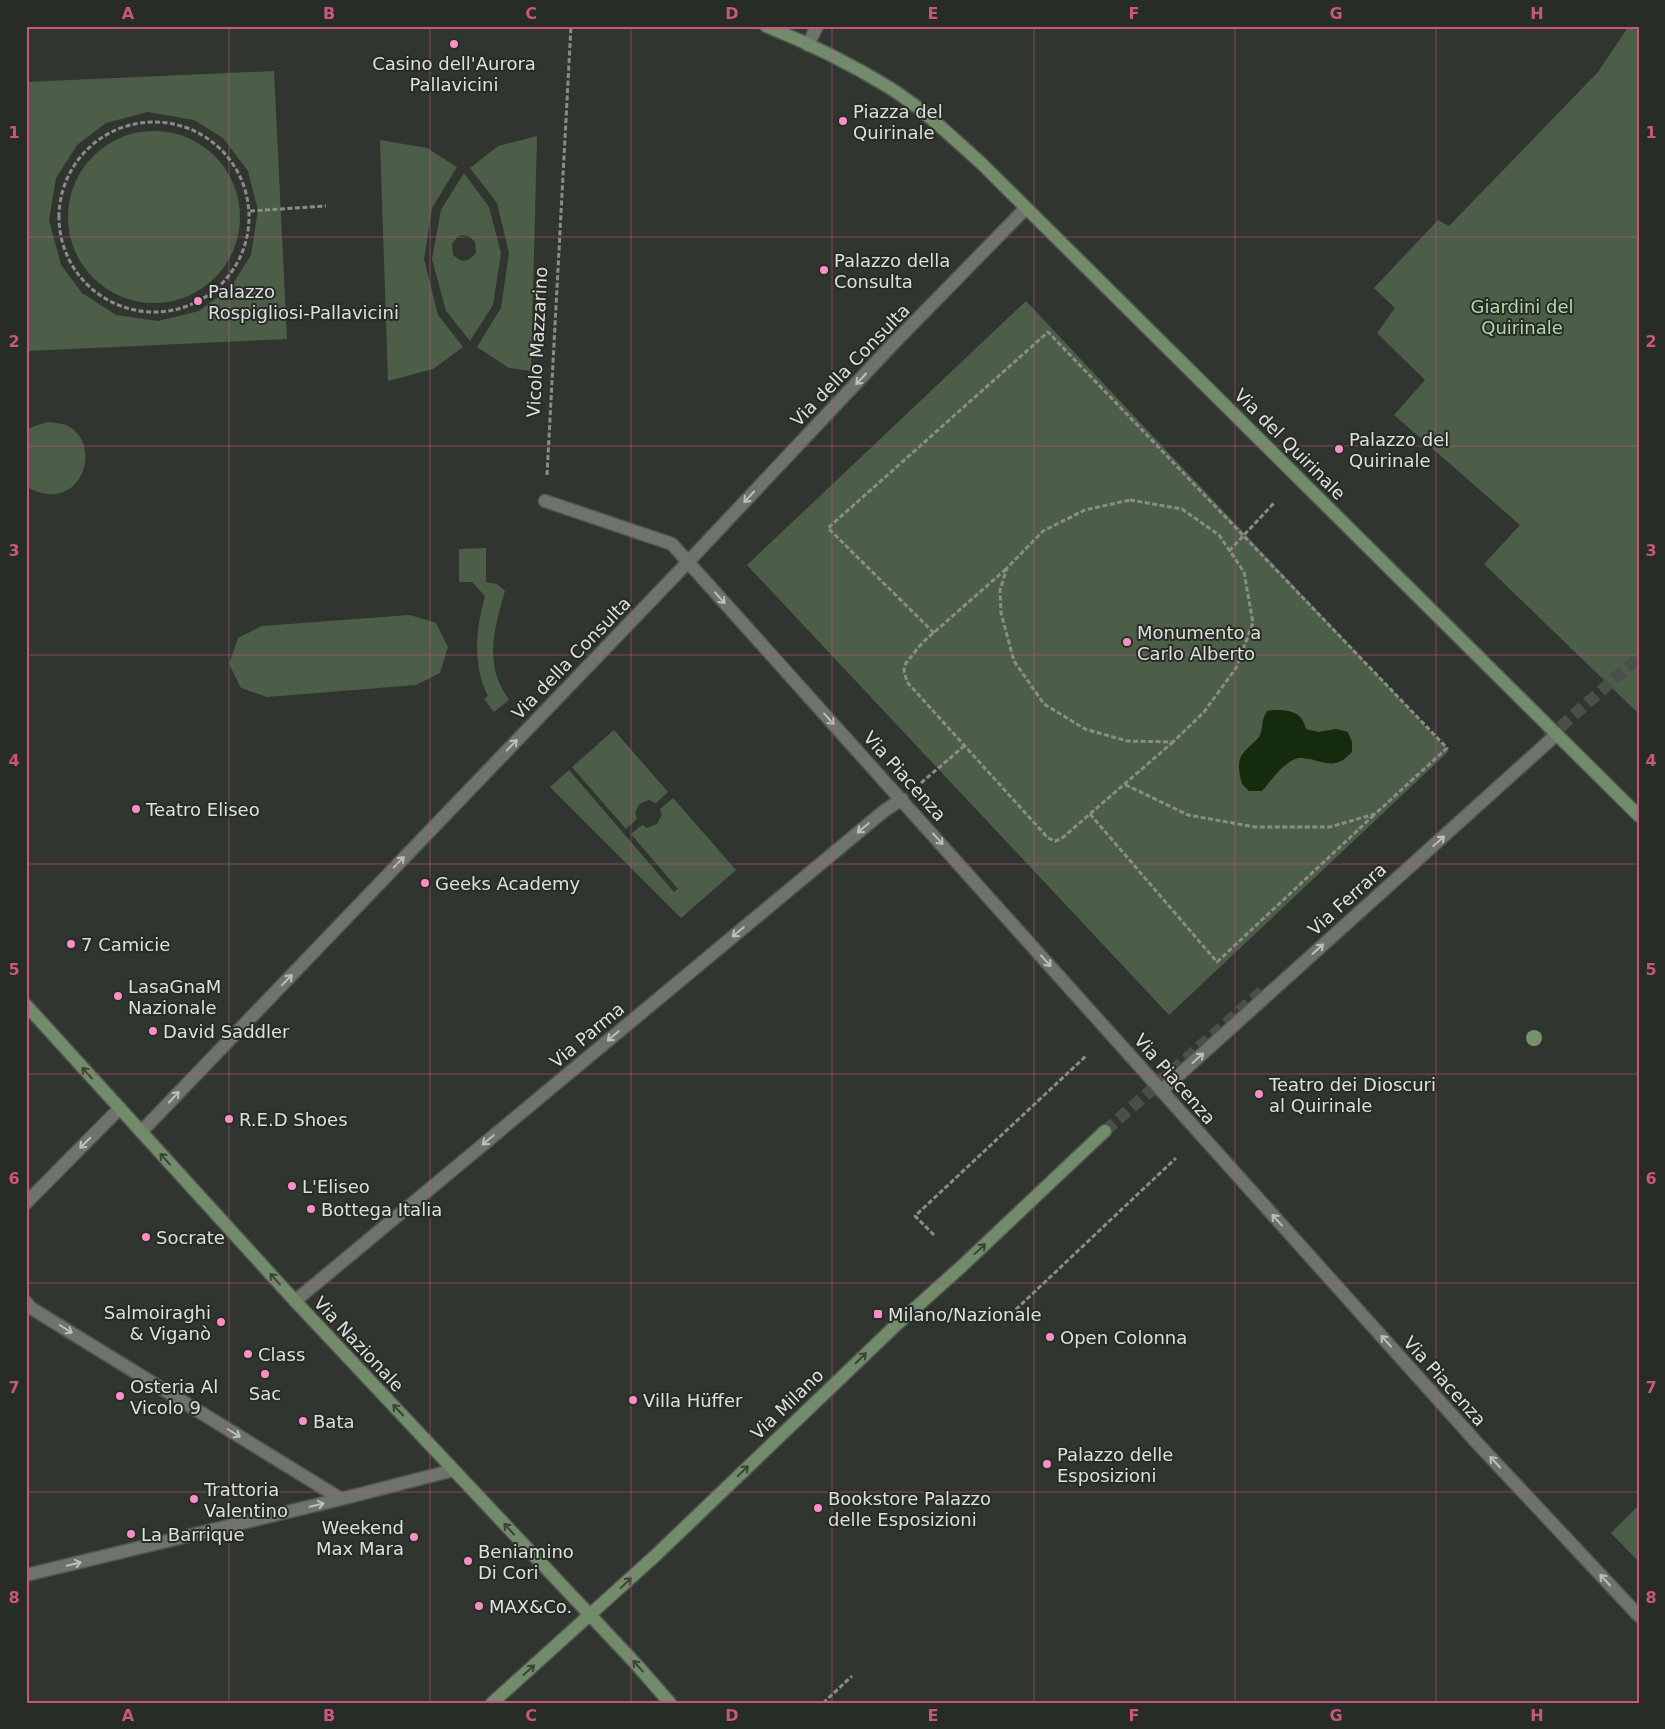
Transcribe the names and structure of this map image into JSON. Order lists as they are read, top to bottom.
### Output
{
  "streets": {
    "street": [
      "Via della Consulta",
      "Via del Quirinale",
      "Via Piacenza",
      "Via Ferrara",
      "Via Parma",
      "Via Nazionale",
      "Via Milano"
    ],
    "path": ["Vicolo Mazzarino"]
  },
  "crossings": [
    ["Via della Consulta", "Via del Quirinale"],
    ["Via della Consulta", "Via Piacenza"],
    ["Via della Consulta", "Via Nazionale"],
    ["Via del Quirinale", "Via Ferrara"],
    ["Via Piacenza", "Via Ferrara"],
    ["Via Piacenza", "Via Parma"],
    ["Via Parma", "Via Nazionale"],
    ["Via Nazionale", "Via Milano"]
  ],
  "one_way": [
    "Via Ferrara",
    "Via Parma",
    "Via Nazionale",
    "Via Milano"
  ],
  "parks": ["Giardini del Quirinale"],
  "places": {
    "other": [
      "Casino dell'Aurora Pallavicini",
      "Piazza del Quirinale",
      "Palazzo della Consulta",
      "Palazzo Rospigliosi-Pallavicini",
      "Palazzo del Quirinale",
      "Monumento a Carlo Alberto",
      "Teatro Eliseo",
      "Geeks Academy",
      "7 Camicie",
      "LasaGnaM Nazionale",
      "David Saddler",
      "Teatro dei Dioscuri al Quirinale",
      "R.E.D Shoes",
      "L'Eliseo",
      "Bottega Italia",
      "Socrate",
      "Salmoiraghi & Viganò",
      "Open Colonna",
      "Class",
      "Sac",
      "Osteria Al Vicolo 9",
      "Villa Hüffer",
      "Bata",
      "Palazzo delle Esposizioni",
      "Trattoria Valentino",
      "Bookstore Palazzo delle Esposizioni",
      "La Barrique",
      "Weekend Max Mara",
      "Beniamino Di Cori",
      "MAX&Co."
    ],
    "transit": ["Milano/Nazionale"]
  },
  "grid": {
    "columns": [
      "A",
      "B",
      "C",
      "D",
      "E",
      "F",
      "G",
      "H"
    ],
    "rows": [
      "1",
      "2",
      "3",
      "4",
      "5",
      "6",
      "7",
      "8"
    ]
  }
}
